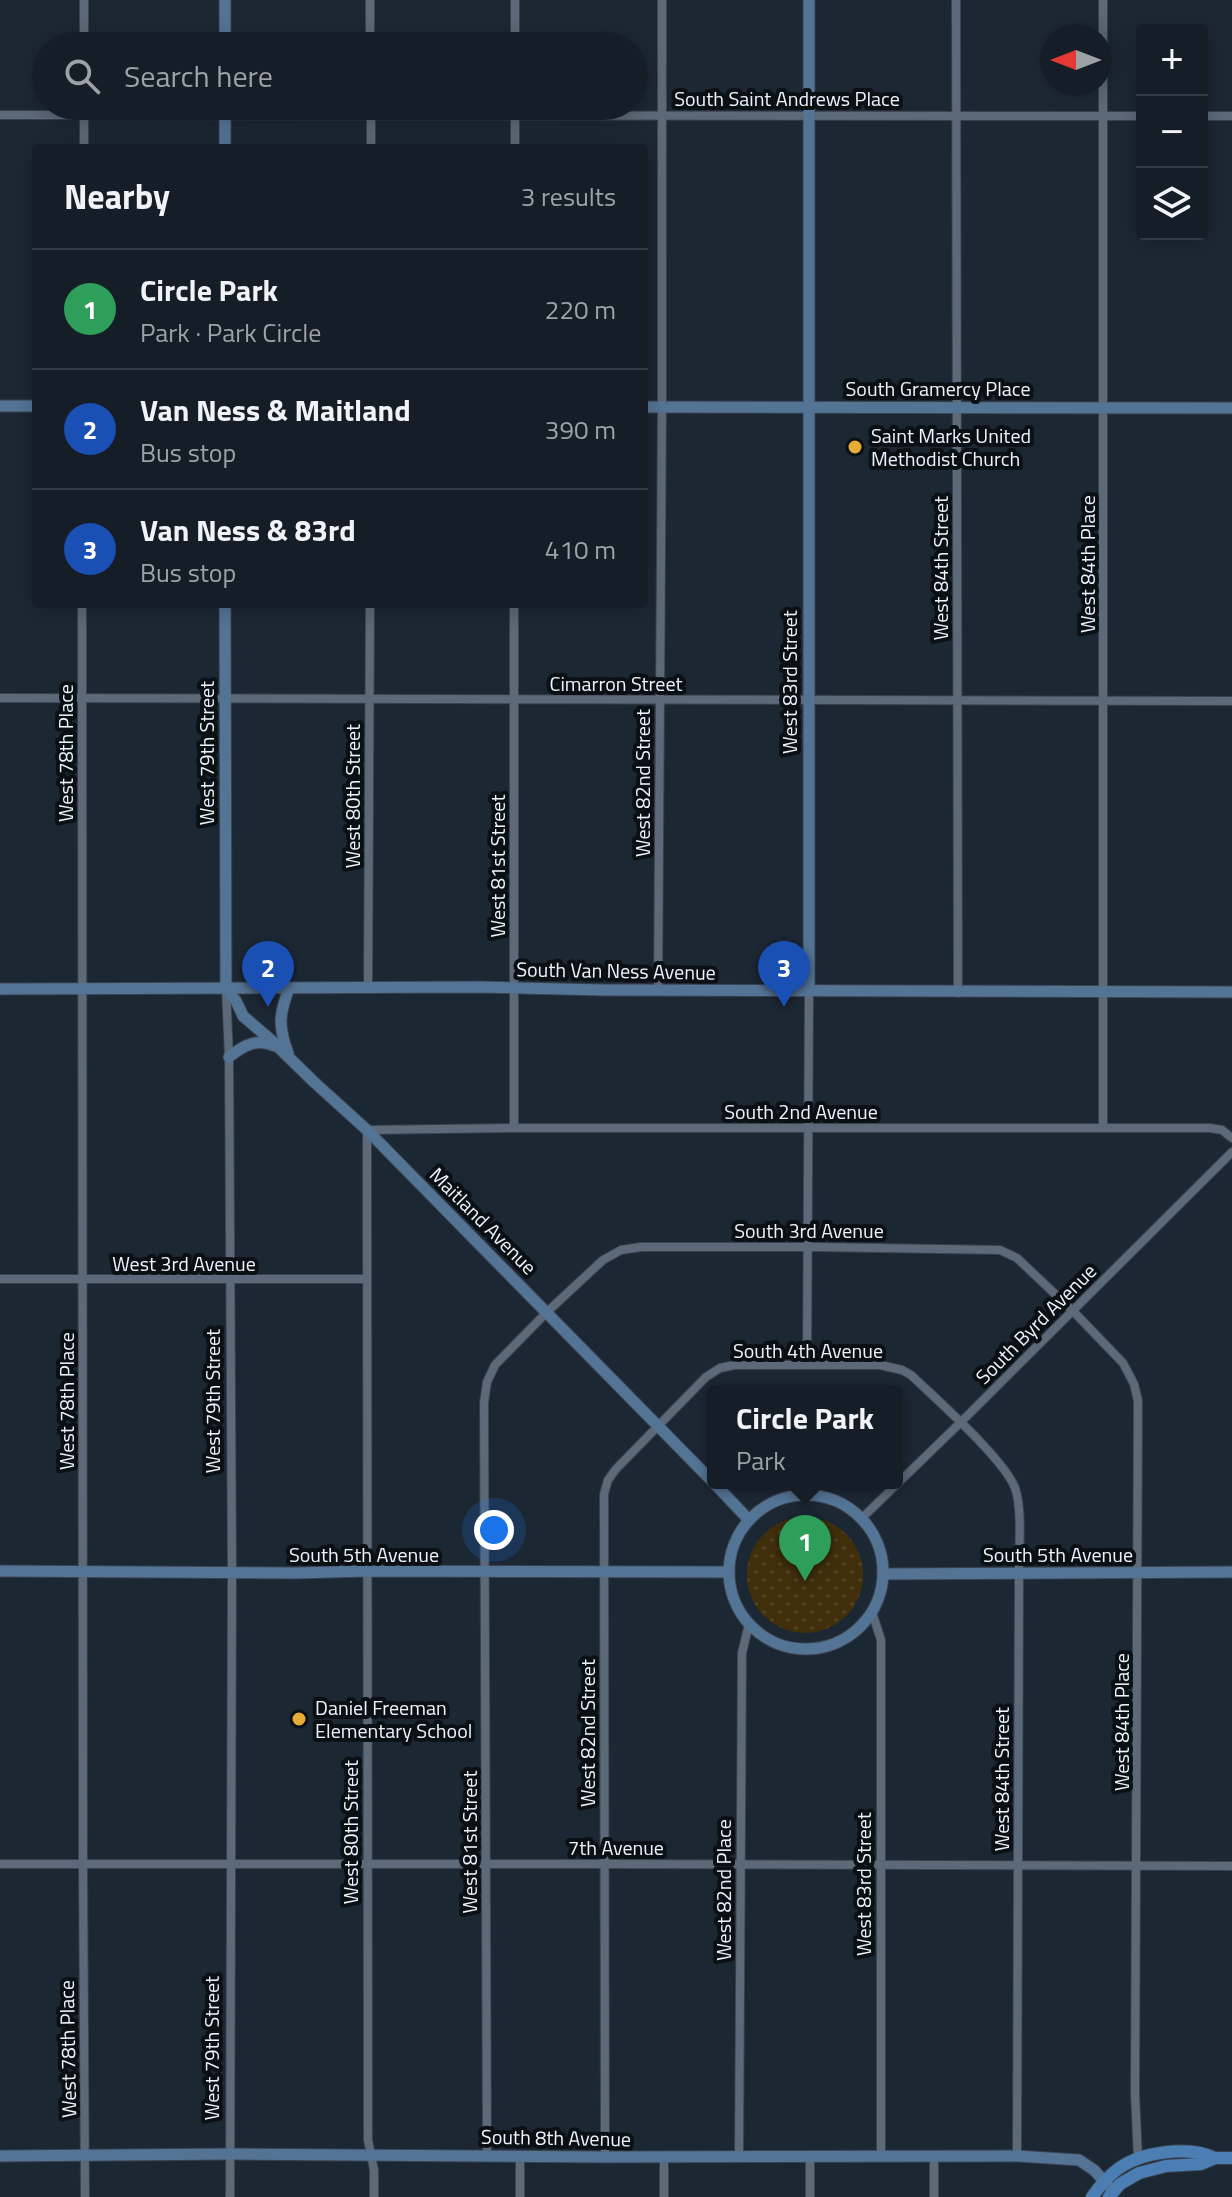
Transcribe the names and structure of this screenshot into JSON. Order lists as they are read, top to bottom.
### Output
{
  "streets": {
    "street": [
      "South Saint Andrews Place",
      "South Gramercy Place",
      "West 84th Place",
      "West 84th Street",
      "West 83rd Street",
      "Cimarron Street",
      "West 78th Place",
      "West 79th Street",
      "West 82nd Street",
      "West 80th Street",
      "West 81st Street",
      "South Van Ness Avenue",
      "South 2nd Avenue",
      "Maitland Avenue",
      "South 3rd Avenue",
      "West 3rd Avenue",
      "South Byrd Avenue",
      "South 4th Avenue",
      "South 5th Avenue",
      "7th Avenue",
      "West 82nd Place",
      "South 8th Avenue"
    ]
  },
  "crossings": [
    ["South Saint Andrews Place", "West 84th Place"],
    ["South Saint Andrews Place", "West 84th Street"],
    ["South Saint Andrews Place", "West 83rd Street"],
    ["South Saint Andrews Place", "West 82nd Street"],
    ["South Gramercy Place", "West 84th Place"],
    ["South Gramercy Place", "West 84th Street"],
    ["South Gramercy Place", "West 83rd Street"],
    ["South Gramercy Place", "West 82nd Street"],
    ["West 84th Place", "Cimarron Street"],
    ["West 84th Place", "South Van Ness Avenue"],
    ["West 84th Place", "South 2nd Avenue"],
    ["West 84th Place", "South 3rd Avenue"],
    ["West 84th Place", "South Byrd Avenue"],
    ["West 84th Place", "South 5th Avenue"],
    ["West 84th Place", "7th Avenue"],
    ["West 84th Street", "Cimarron Street"],
    ["West 84th Street", "South Van Ness Avenue"],
    ["West 84th Street", "South Byrd Avenue"],
    ["West 84th Street", "South 4th Avenue"],
    ["West 84th Street", "South 5th Avenue"],
    ["West 84th Street", "7th Avenue"],
    ["West 84th Street", "South 8th Avenue"],
    ["West 83rd Street", "Cimarron Street"],
    ["West 83rd Street", "South Van Ness Avenue"],
    ["West 83rd Street", "South 2nd Avenue"],
    ["West 83rd Street", "Maitland Avenue"],
    ["West 83rd Street", "South 3rd Avenue"],
    ["West 83rd Street", "South Byrd Avenue"],
    ["West 83rd Street", "South 4th Avenue"],
    ["West 83rd Street", "South 5th Avenue"],
    ["West 83rd Street", "7th Avenue"],
    ["West 83rd Street", "West 82nd Place"],
    ["West 83rd Street", "South 8th Avenue"],
    ["Cimarron Street", "West 78th Place"],
    ["Cimarron Street", "West 79th Street"],
    ["Cimarron Street", "West 82nd Street"],
    ["Cimarron Street", "West 80th Street"],
    ["Cimarron Street", "West 81st Street"],
    ["West 78th Place", "South Van Ness Avenue"],
    ["West 78th Place", "West 3rd Avenue"],
    ["West 78th Place", "South 5th Avenue"],
    ["West 78th Place", "7th Avenue"],
    ["West 78th Place", "South 8th Avenue"],
    ["West 79th Street", "South Van Ness Avenue"],
    ["West 79th Street", "Maitland Avenue"],
    ["West 79th Street", "West 3rd Avenue"],
    ["West 79th Street", "South 5th Avenue"],
    ["West 79th Street", "7th Avenue"],
    ["West 79th Street", "South 8th Avenue"],
    ["West 82nd Street", "South Van Ness Avenue"],
    ["West 82nd Street", "Maitland Avenue"],
    ["West 82nd Street", "South 4th Avenue"],
    ["West 82nd Street", "South 5th Avenue"],
    ["West 82nd Street", "7th Avenue"],
    ["West 82nd Street", "South 8th Avenue"],
    ["West 80th Street", "South Van Ness Avenue"],
    ["West 80th Street", "South 2nd Avenue"],
    ["West 80th Street", "Maitland Avenue"],
    ["West 80th Street", "West 3rd Avenue"],
    ["West 80th Street", "South 5th Avenue"],
    ["West 80th Street", "7th Avenue"],
    ["West 80th Street", "South 8th Avenue"],
    ["West 81st Street", "South Van Ness Avenue"],
    ["West 81st Street", "South 2nd Avenue"],
    ["West 81st Street", "Maitland Avenue"],
    ["West 81st Street", "South 3rd Avenue"],
    ["West 81st Street", "South 5th Avenue"],
    ["West 81st Street", "7th Avenue"],
    ["West 81st Street", "South 8th Avenue"],
    ["South Van Ness Avenue", "Maitland Avenue"],
    ["South 2nd Avenue", "Maitland Avenue"],
    ["Maitland Avenue", "South 3rd Avenue"],
    ["Maitland Avenue", "South Byrd Avenue"],
    ["Maitland Avenue", "South 4th Avenue"],
    ["Maitland Avenue", "South 5th Avenue"],
    ["Maitland Avenue", "West 82nd Place"],
    ["South 3rd Avenue", "South Byrd Avenue"],
    ["South Byrd Avenue", "South 4th Avenue"],
    ["South Byrd Avenue", "South 5th Avenue"],
    ["South Byrd Avenue", "West 82nd Place"],
    ["South 5th Avenue", "West 82nd Place"],
    ["7th Avenue", "West 82nd Place"],
    ["West 82nd Place", "South 8th Avenue"]
  ],
  "places": ["Saint Marks United Methodist Church", "Daniel Freeman Elementary School"],
  "north": "left",
  "page": {
    "map_buttons": ["+", "−"],
    "search": "Search here",
    "heading": ["Nearby", "3 results"],
    "list": [
      {
        "mark": "1",
        "name": "Circle Park",
        "note": "Park · Park Circle",
        "value": "220 m"
      },
      {
        "mark": "2",
        "name": "Van Ness & Maitland",
        "note": "Bus stop",
        "value": "390 m"
      },
      {
        "mark": "3",
        "name": "Van Ness & 83rd",
        "note": "Bus stop",
        "value": "410 m"
      }
    ],
    "pins": ["2", "3", "1"],
    "popup": ["Circle Park", "Park"]
  }
}
